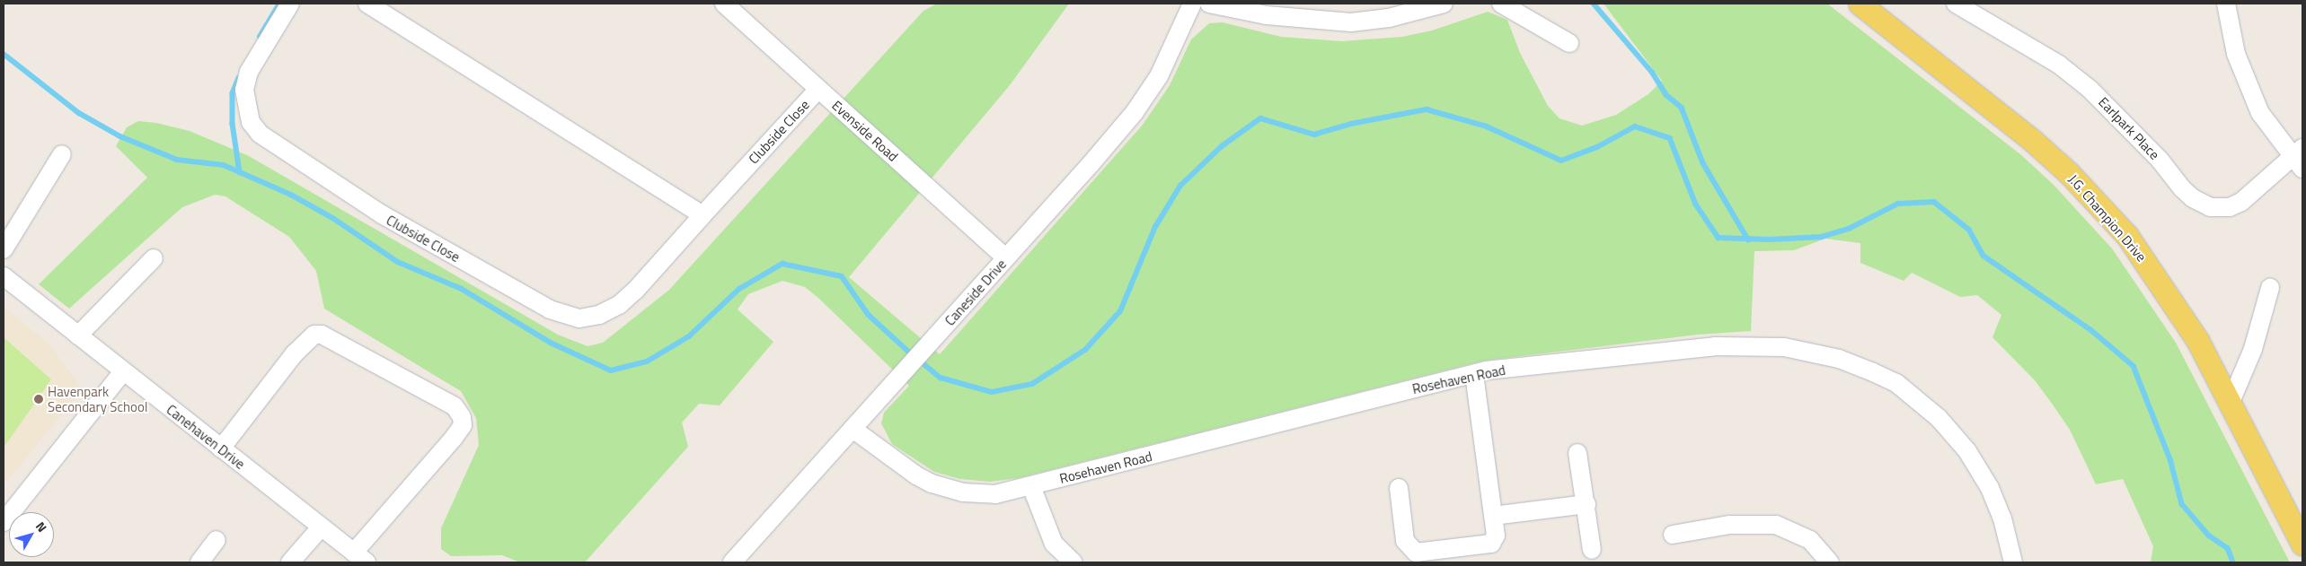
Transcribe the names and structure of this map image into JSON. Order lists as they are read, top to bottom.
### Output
{
  "streets": {
    "main road": ["J.G. Champion Drive"],
    "street": [
      "Earlpark Place",
      "Evenside Road",
      "Clubside Close",
      "Caneside Drive",
      "Rosehaven Road",
      "Canehaven Drive"
    ]
  },
  "crossings": [
    ["Evenside Road", "Clubside Close"],
    ["Evenside Road", "Caneside Drive"],
    ["Caneside Drive", "Rosehaven Road"]
  ],
  "places": ["Havenpark Secondary School"],
  "north": "top right"
}
